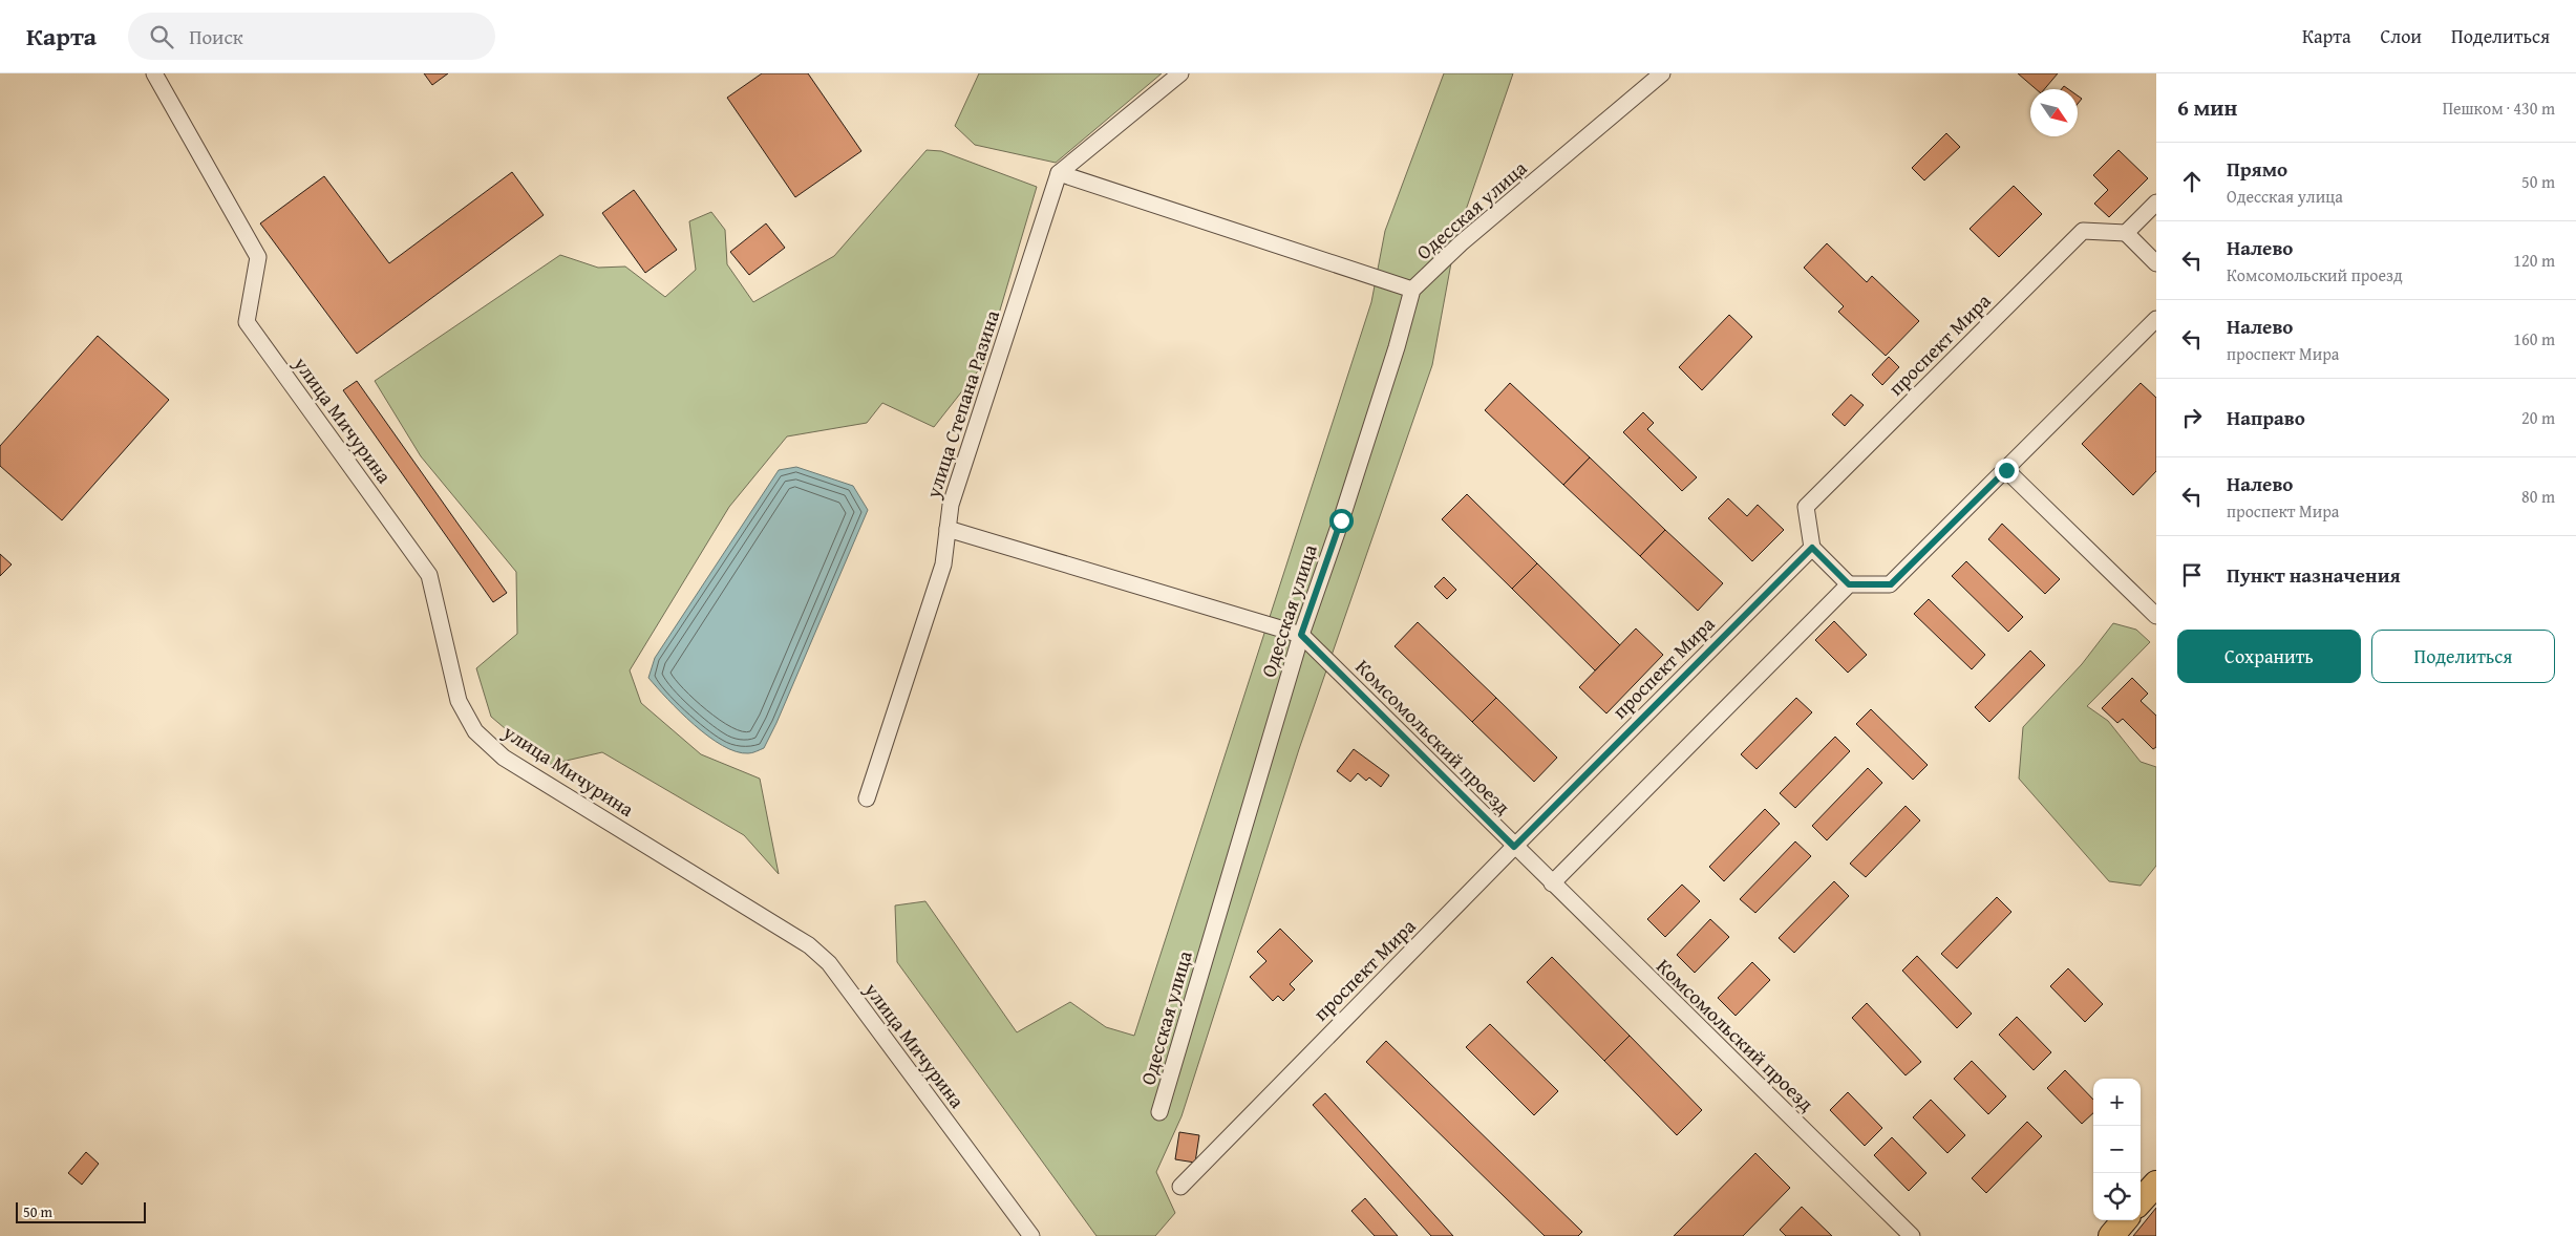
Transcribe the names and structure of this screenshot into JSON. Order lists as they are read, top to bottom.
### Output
{
  "streets": {
    "street": [
      "Одесская улица",
      "проспект Мира",
      "улица Степана Разина",
      "улица Мичурина",
      "Комсомольский проезд"
    ]
  },
  "crossings": [
    ["Одесская улица", "Комсомольский проезд"],
    ["проспект Мира", "Комсомольский проезд"],
    ["улица Степана Разина", "Комсомольский проезд"]
  ],
  "scale_bar": "50 m",
  "north": "bottom right",
  "page": {
    "header": "Карта",
    "search": "Поиск",
    "nav": ["Карта", "Слои", "Поделиться"],
    "heading": ["6 мин", "Пешком · 430 m"],
    "list": [
      ["Прямо", "Одесская улица", "50 m"],
      ["Налево", "Комсомольский проезд", "120 m"],
      ["Налево", "проспект Мира", "160 m"],
      ["Направо", "20 m"],
      ["Налево", "проспект Мира", "80 m"],
      "Пункт назначения"
    ],
    "buttons": ["Сохранить", "Поделиться"],
    "map_buttons": ["+", "−"],
    "scale": "50 m"
  }
}
